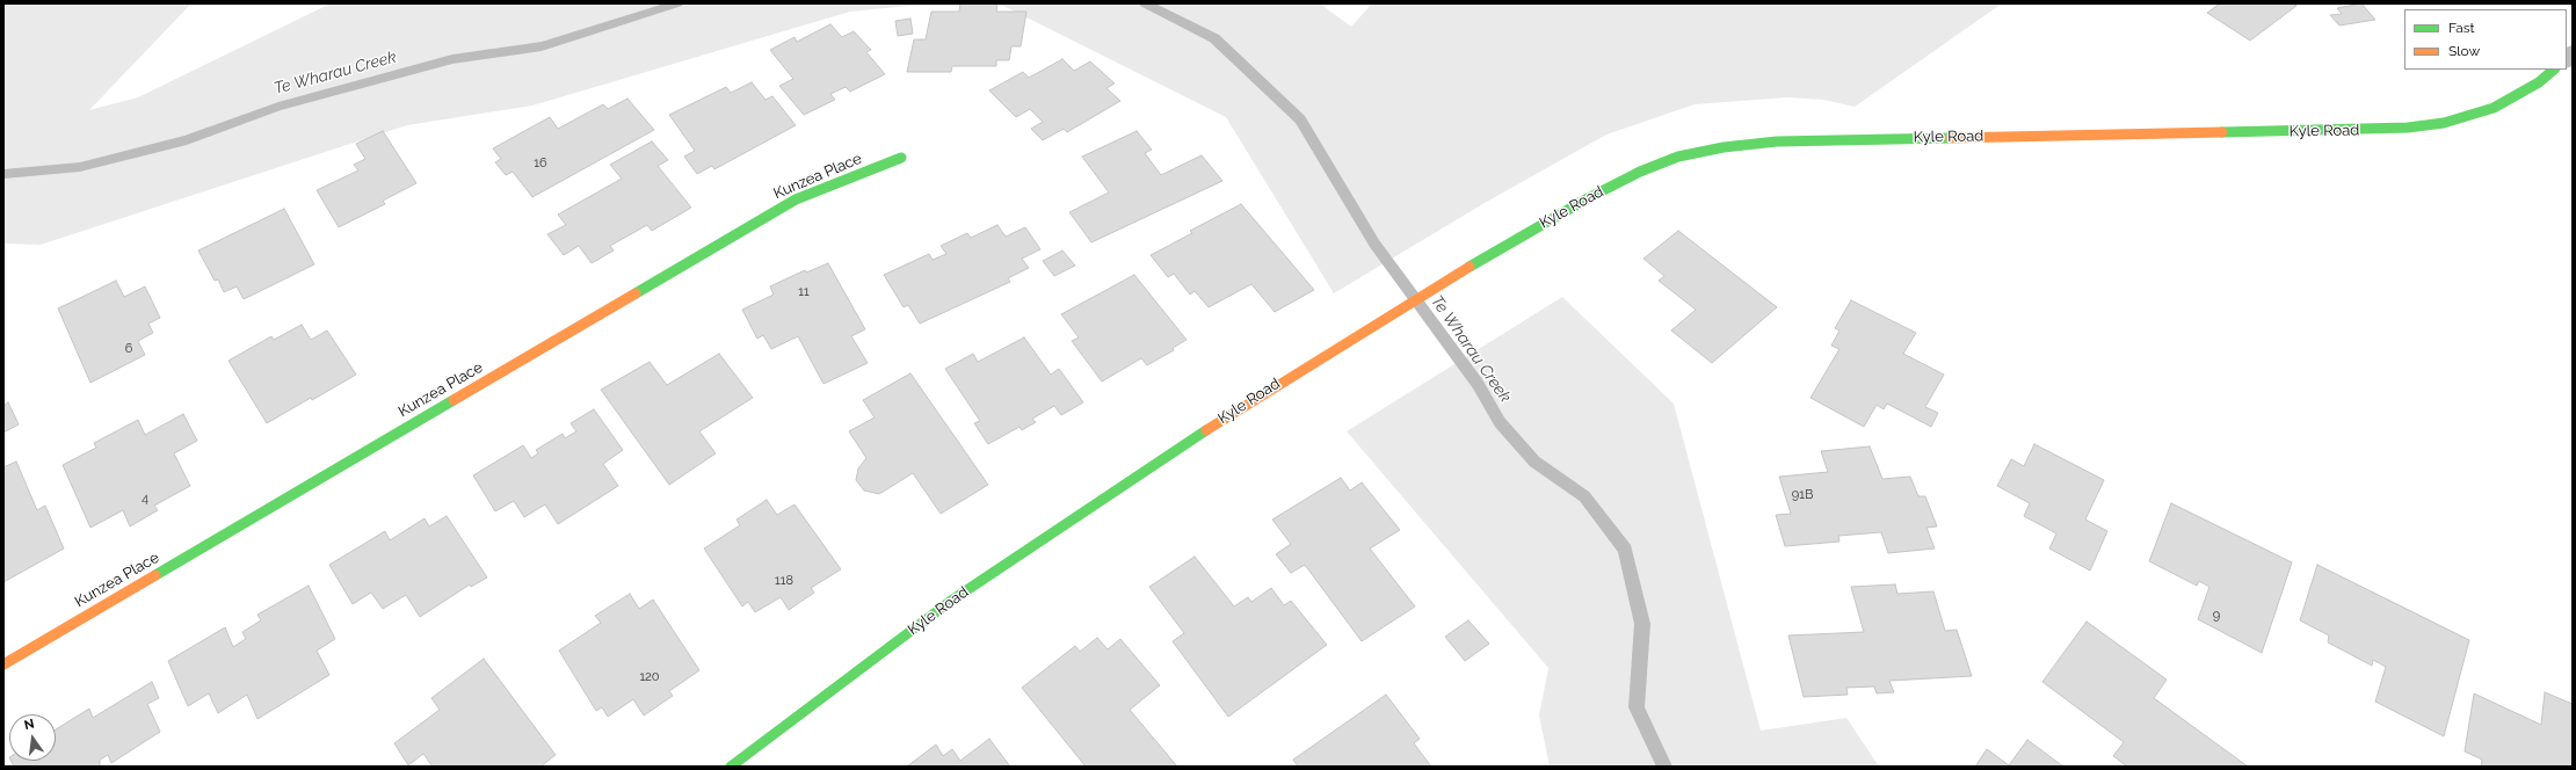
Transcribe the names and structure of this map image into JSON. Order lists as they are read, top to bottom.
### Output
{
  "streets": {
    "street": ["Kyle Road", "Kunzea Place"]
  },
  "water": ["Te Wharau Creek"],
  "house_numbers": [
    "16",
    "11",
    "6",
    "91B",
    "4",
    "118",
    "9",
    "120"
  ],
  "legend": ["Fast", "Slow"],
  "north": "top"
}
